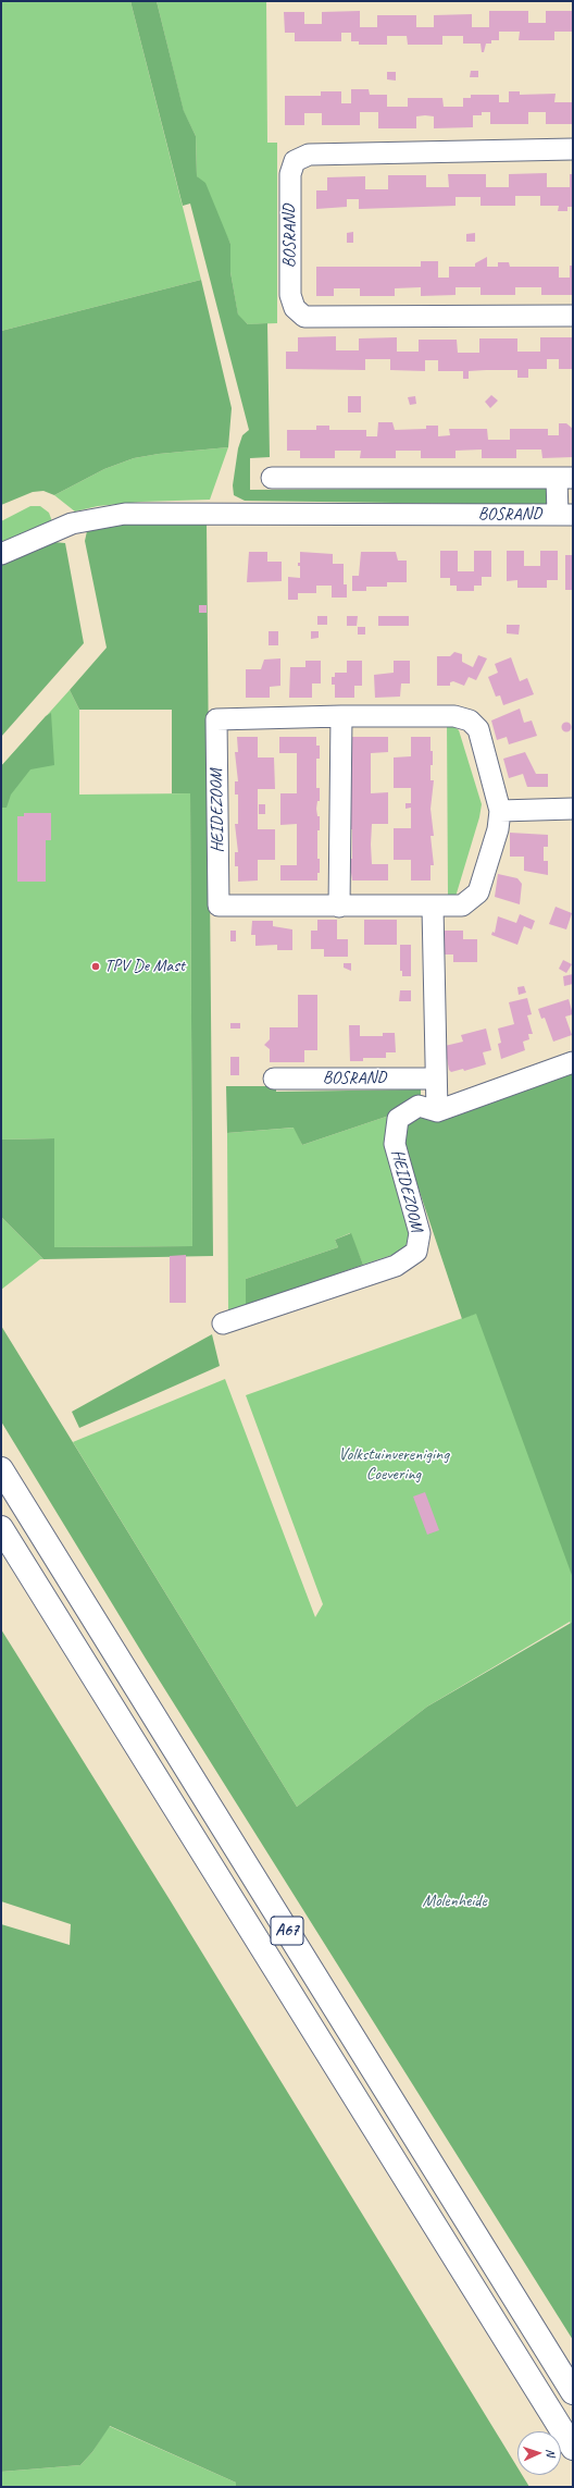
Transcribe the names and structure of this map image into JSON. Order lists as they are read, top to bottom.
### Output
{
  "streets": {
    "highway": ["A67"],
    "street": ["BOSRAND", "HEIDEZOOM"]
  },
  "parks": ["Volkstuinvereniging Coevering", "Molenheide"],
  "places": ["TPV De Mast"],
  "north": "right"
}
